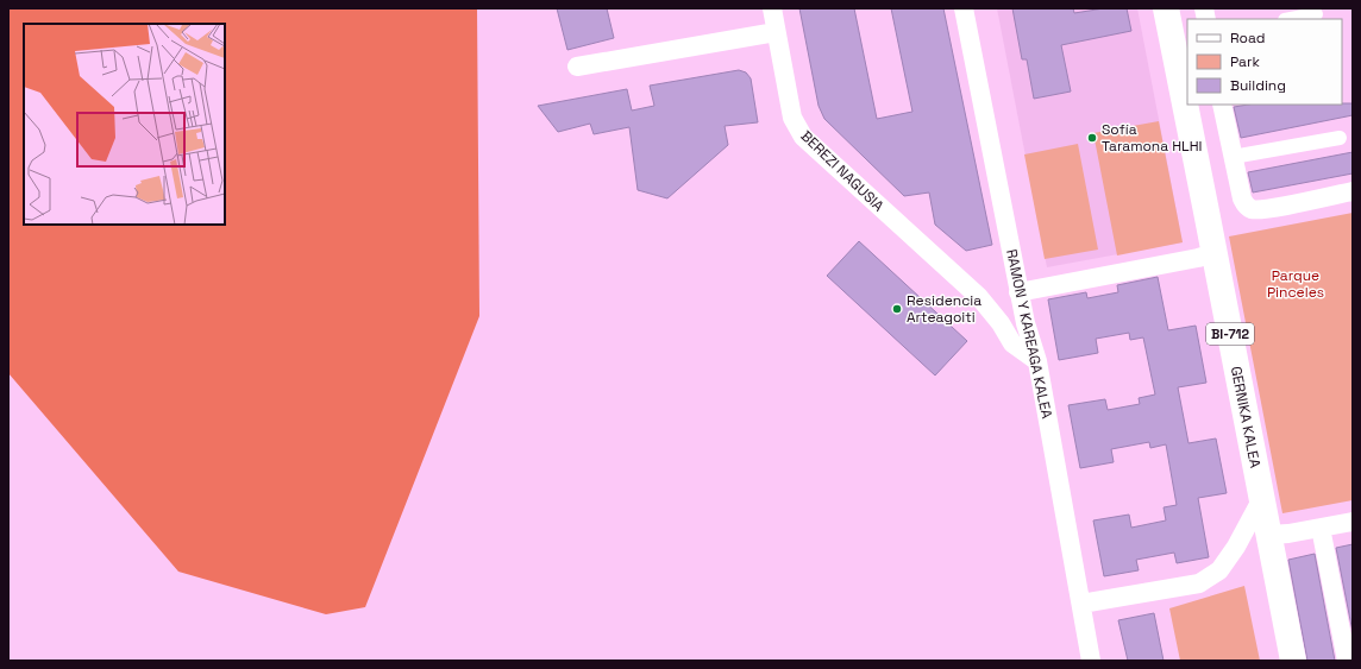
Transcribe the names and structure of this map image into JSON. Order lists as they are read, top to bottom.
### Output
{
  "streets": {
    "main road": ["BI-712", "GERNIKA KALEA"],
    "street": ["BEREZI NAGUSIA", "RAMON Y KAREAGA KALEA"]
  },
  "crossings": [
    ["BEREZI NAGUSIA", "RAMON Y KAREAGA KALEA"]
  ],
  "parks": ["Parque Pinceles"],
  "places": ["Sofía Taramona HLHI", "Residencia Arteagoiti"],
  "legend": ["Road", "Park", "Building"]
}
